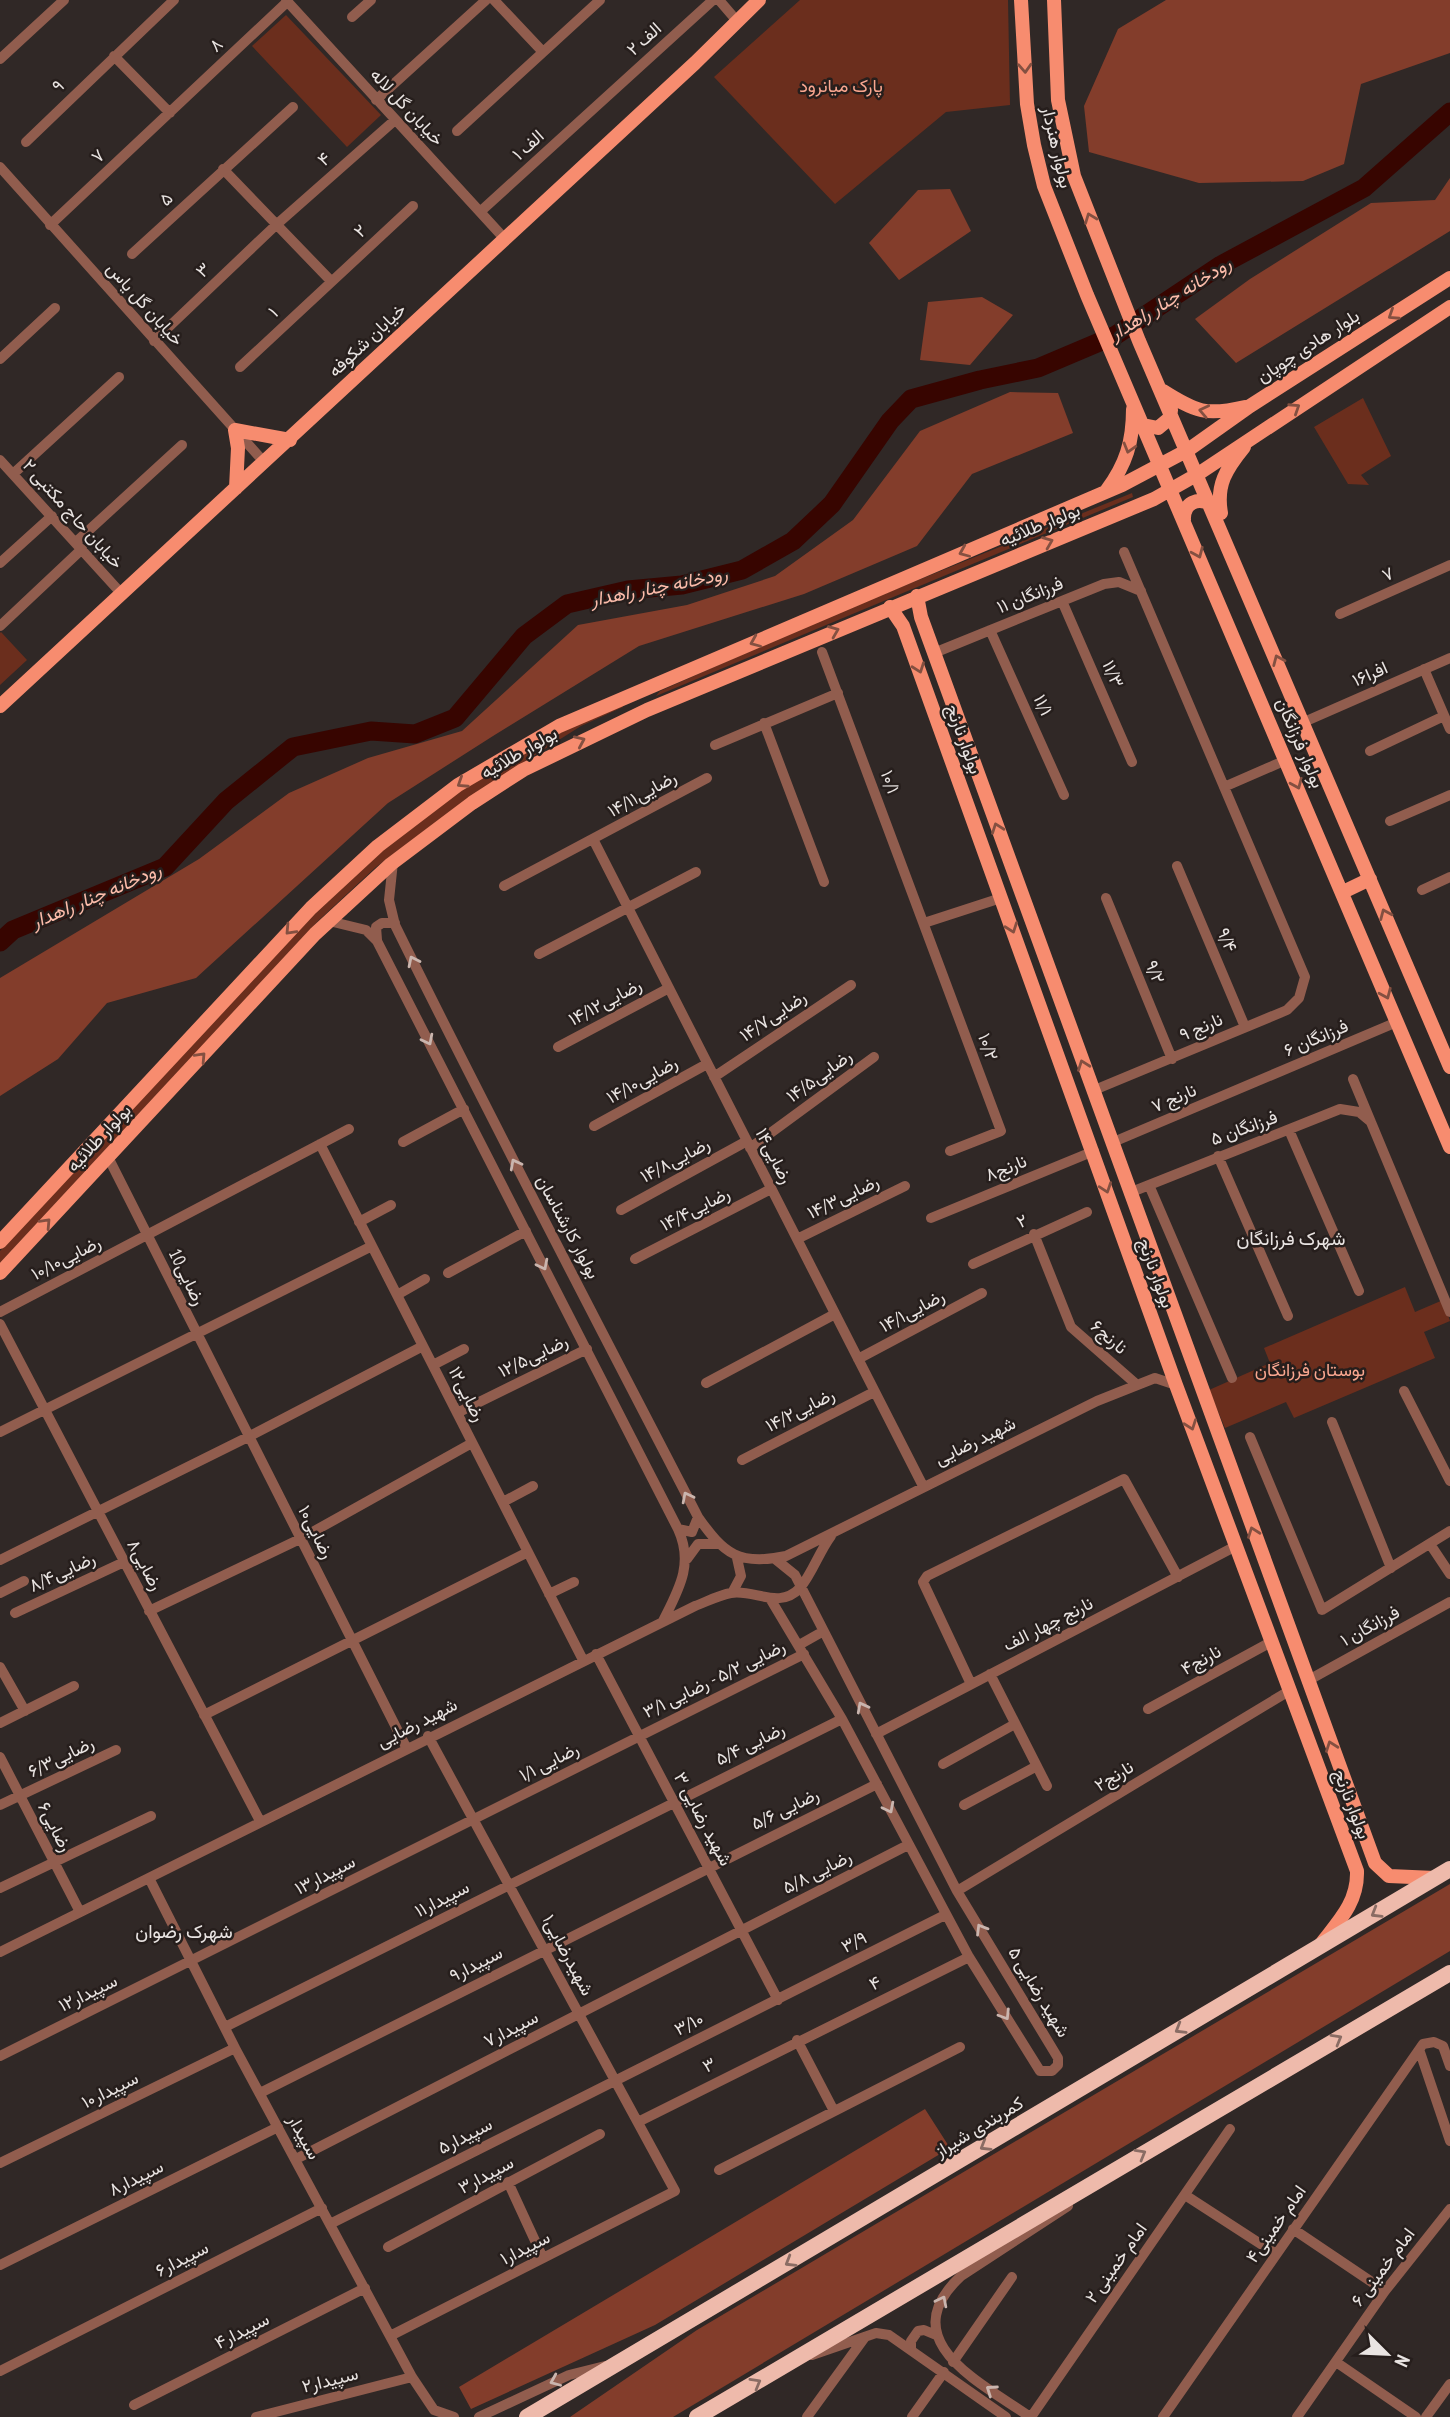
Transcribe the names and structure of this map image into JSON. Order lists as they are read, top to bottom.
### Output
{
  "streets": {
    "highway": ["کمربندی شیراز"],
    "main road": [
      "بولوار هنردار",
      "خیابان شکوفه",
      "بلوار هادی چوپان",
      "بولوار طلائیه",
      "بولوار نارنج",
      "بولوار فرزانگان"
    ],
    "street": [
      "۲ الف",
      "۸",
      "۹",
      "خیابان گل لاله",
      "۱ الف",
      "۷",
      "۴",
      "۵",
      "۲",
      "۳",
      "خیابان گل یاس",
      "۱",
      "خیابان حاج مکتبی ۲",
      "فرزانگان ۱۱",
      "۱۱/۳",
      "۱۶افرا",
      "۱۱/۱",
      "۱۰/۱",
      "رضایی۱۴/۱۱",
      "۹/۴",
      "۹/۲",
      "رضایی۱۴/۱۲",
      "رضایی۱۴/۷",
      "نارنج ۹",
      "فرزانگان ۶",
      "۱۰/۲",
      "رضایی۱۴/۵",
      "رضایی۱۴/۱۰",
      "نارنج ۷",
      "فرزانگان ۵",
      "رضایی۱۴",
      "رضایی۱۴/۸",
      "نارنج۸",
      "رضایی۱۴/۳",
      "رضایی۱۴/۴",
      "بولوار کارشناسان",
      "رضایی۱۰/۱۰",
      "رضایی10",
      "۱۴/۱رضایی",
      "نارنج۶",
      "رضایی۱۲/۵",
      "رضایی۱۲",
      "رضایی۱۴/۲",
      "شهید رضایی",
      "رضایی۱۰",
      "رضایی۸",
      "رضایی۸/۴",
      "نارنج چهار الف",
      "فرزانگان ۱",
      "نارنج۴",
      "رضایی ۵/۲ - رضایی ۳/۱",
      "رضایی ۵/۴",
      "رضایی۶/۳",
      "رضایی ۱/۱",
      "نارنج۲",
      "رضایی ۵/۶",
      "شهید رضایی ۳",
      "رضایی۶",
      "رضایی ۵/۸",
      "سپیدار۱۳",
      "سپیدار۱۱",
      "۳/۹",
      "شهیدرضایی۱",
      "سپیدار۹",
      "شهید رضایی ۵",
      "سپیدار۱۲",
      "۳/۱۰",
      "سپیدار۷",
      "سپیدار۱۰",
      "سپیدار۵",
      "سپیدار",
      "سپیدار۳",
      "سپیدار۸",
      "امام خمینی۴",
      "سپیدار۱",
      "سپیدار۶",
      "امام خمینی ۲",
      "امام خمینی ۶",
      "سپیدار۴",
      "سپیدار۲"
    ]
  },
  "crossings": [
    ["۲ الف", "۱ الف"],
    ["۸", "خیابان گل لاله"],
    ["۸", "۷"],
    ["خیابان گل لاله", "۱ الف"],
    ["خیابان گل لاله", "۴"],
    ["خیابان گل لاله", "خیابان شکوفه"],
    ["بولوار هنردار", "بولوار فرزانگان"],
    ["۷", "خیابان گل یاس"],
    ["۴", "۳"],
    ["۴", "شهید رضایی ۵"],
    ["۲", "۱"],
    ["۲", "نارنج۶"],
    ["۳", "خیابان گل یاس"],
    ["۳", "شهیدرضایی۱"],
    ["خیابان گل یاس", "خیابان شکوفه"],
    ["خیابان شکوفه", "خیابان حاج مکتبی ۲"],
    ["بلوار هادی چوپان", "بولوار طلائیه"],
    ["بلوار هادی چوپان", "بولوار فرزانگان"],
    ["بولوار طلائیه", "بولوار نارنج"],
    ["بولوار طلائیه", "بولوار فرزانگان"],
    ["بولوار طلائیه", "بولوار کارشناسان"],
    ["بولوار طلائیه", "رضایی10"],
    ["فرزانگان ۱۱", "۱۱/۳"],
    ["فرزانگان ۱۱", "۱۱/۱"],
    ["فرزانگان ۱۱", "بولوار نارنج"],
    ["۱۶افرا", "بولوار فرزانگان"],
    ["بولوار نارنج", "نارنج ۹"],
    ["بولوار نارنج", "نارنج ۷"],
    ["بولوار نارنج", "فرزانگان ۵"],
    ["بولوار نارنج", "نارنج۸"],
    ["بولوار نارنج", "نارنج چهار الف"],
    ["بولوار نارنج", "فرزانگان ۱"],
    ["بولوار نارنج", "نارنج۴"],
    ["بولوار نارنج", "نارنج۲"],
    ["بولوار فرزانگان", "فرزانگان ۶"],
    ["۱۰/۱", "۱۰/۲"],
    ["رضایی۱۴/۱۱", "رضایی۱۴"],
    ["۹/۴", "نارنج ۹"],
    ["۹/۲", "نارنج ۹"],
    ["رضایی۱۴/۱۲", "رضایی۱۴"],
    ["رضایی۱۴/۷", "رضایی۱۴"],
    ["فرزانگان ۶", "نارنج ۷"],
    ["رضایی۱۴/۵", "رضایی۱۴"],
    ["رضایی۱۴/۵", "رضایی۱۴/۸"],
    ["رضایی۱۴/۱۰", "رضایی۱۴"],
    ["رضایی۱۴", "رضایی۱۴/۸"],
    ["رضایی۱۴", "رضایی۱۴/۳"],
    ["رضایی۱۴", "رضایی۱۴/۴"],
    ["رضایی۱۴", "۱۴/۱رضایی"],
    ["رضایی۱۴", "رضایی۱۴/۲"],
    ["رضایی۱۴", "شهید رضایی"],
    ["بولوار کارشناسان", "شهید رضایی"],
    ["رضایی۱۰/۱۰", "رضایی10"],
    ["رضایی۱۰/۱۰", "رضایی۱۲"],
    ["رضایی10", "رضایی۱۰"],
    ["نارنج۶", "شهید رضایی"],
    ["رضایی۱۲/۵", "رضایی۱۲"],
    ["رضایی۱۲", "شهید رضایی"],
    ["شهید رضایی", "رضایی۱۰"],
    ["شهید رضایی", "رضایی۸"],
    ["شهید رضایی", "شهید رضایی ۳"],
    ["شهید رضایی", "رضایی۶"],
    ["شهید رضایی", "شهیدرضایی۱"],
    ["شهید رضایی", "شهید رضایی ۵"],
    ["شهید رضایی", "سپیدار"],
    ["رضایی۸", "رضایی۸/۴"],
    ["نارنج چهار الف", "شهید رضایی ۵"],
    ["رضایی ۵/۲ - رضایی ۳/۱", "رضایی ۱/۱"],
    ["رضایی ۵/۲ - رضایی ۳/۱", "شهید رضایی ۳"],
    ["رضایی ۵/۲ - رضایی ۳/۱", "شهید رضایی ۵"],
    ["رضایی ۵/۴", "شهید رضایی ۳"],
    ["رضایی ۵/۴", "سپیدار۱۱"],
    ["رضایی ۵/۴", "شهید رضایی ۵"],
    ["رضایی۶/۳", "رضایی۶"],
    ["رضایی ۱/۱", "شهید رضایی ۳"],
    ["رضایی ۱/۱", "سپیدار۱۳"],
    ["رضایی ۱/۱", "شهیدرضایی۱"],
    ["نارنج۲", "شهید رضایی ۵"],
    ["رضایی ۵/۶", "شهید رضایی ۳"],
    ["رضایی ۵/۶", "سپیدار۹"],
    ["رضایی ۵/۶", "شهید رضایی ۵"],
    ["شهید رضایی ۳", "رضایی ۵/۸"],
    ["شهید رضایی ۳", "سپیدار۱۱"],
    ["شهید رضایی ۳", "۳/۹"],
    ["شهید رضایی ۳", "سپیدار۹"],
    ["شهید رضایی ۳", "۳/۱۰"],
    ["شهید رضایی ۳", "سپیدار۷"],
    ["رضایی ۵/۸", "شهید رضایی ۵"],
    ["رضایی ۵/۸", "سپیدار۷"],
    ["سپیدار۱۳", "شهیدرضایی۱"],
    ["سپیدار۱۳", "سپیدار۱۲"],
    ["سپیدار۱۳", "سپیدار"],
    ["سپیدار۱۱", "شهیدرضایی۱"],
    ["سپیدار۱۱", "سپیدار"],
    ["۳/۹", "شهید رضایی ۵"],
    ["۳/۹", "۳/۱۰"],
    ["شهیدرضایی۱", "سپیدار۹"],
    ["شهیدرضایی۱", "۳/۱۰"],
    ["شهیدرضایی۱", "سپیدار۷"],
    ["شهیدرضایی۱", "سپیدار۵"],
    ["شهیدرضایی۱", "سپیدار۱"],
    ["سپیدار۹", "سپیدار"],
    ["سپیدار۱۲", "سپیدار"],
    ["۳/۱۰", "سپیدار۵"],
    ["سپیدار۷", "سپیدار"],
    ["سپیدار۱۰", "سپیدار"],
    ["سپیدار۵", "سپیدار"],
    ["سپیدار", "سپیدار۸"],
    ["سپیدار", "سپیدار۱"],
    ["سپیدار", "سپیدار۶"],
    ["سپیدار", "سپیدار۴"],
    ["سپیدار", "سپیدار۲"]
  ],
  "districts": ["شهرک فرزانگان", "شهرک رضوان"],
  "water": ["رودخانه چنار راهدار"],
  "parks": ["پارک میانرود", "بوستان فرزانگان"],
  "north": "bottom right"
}
